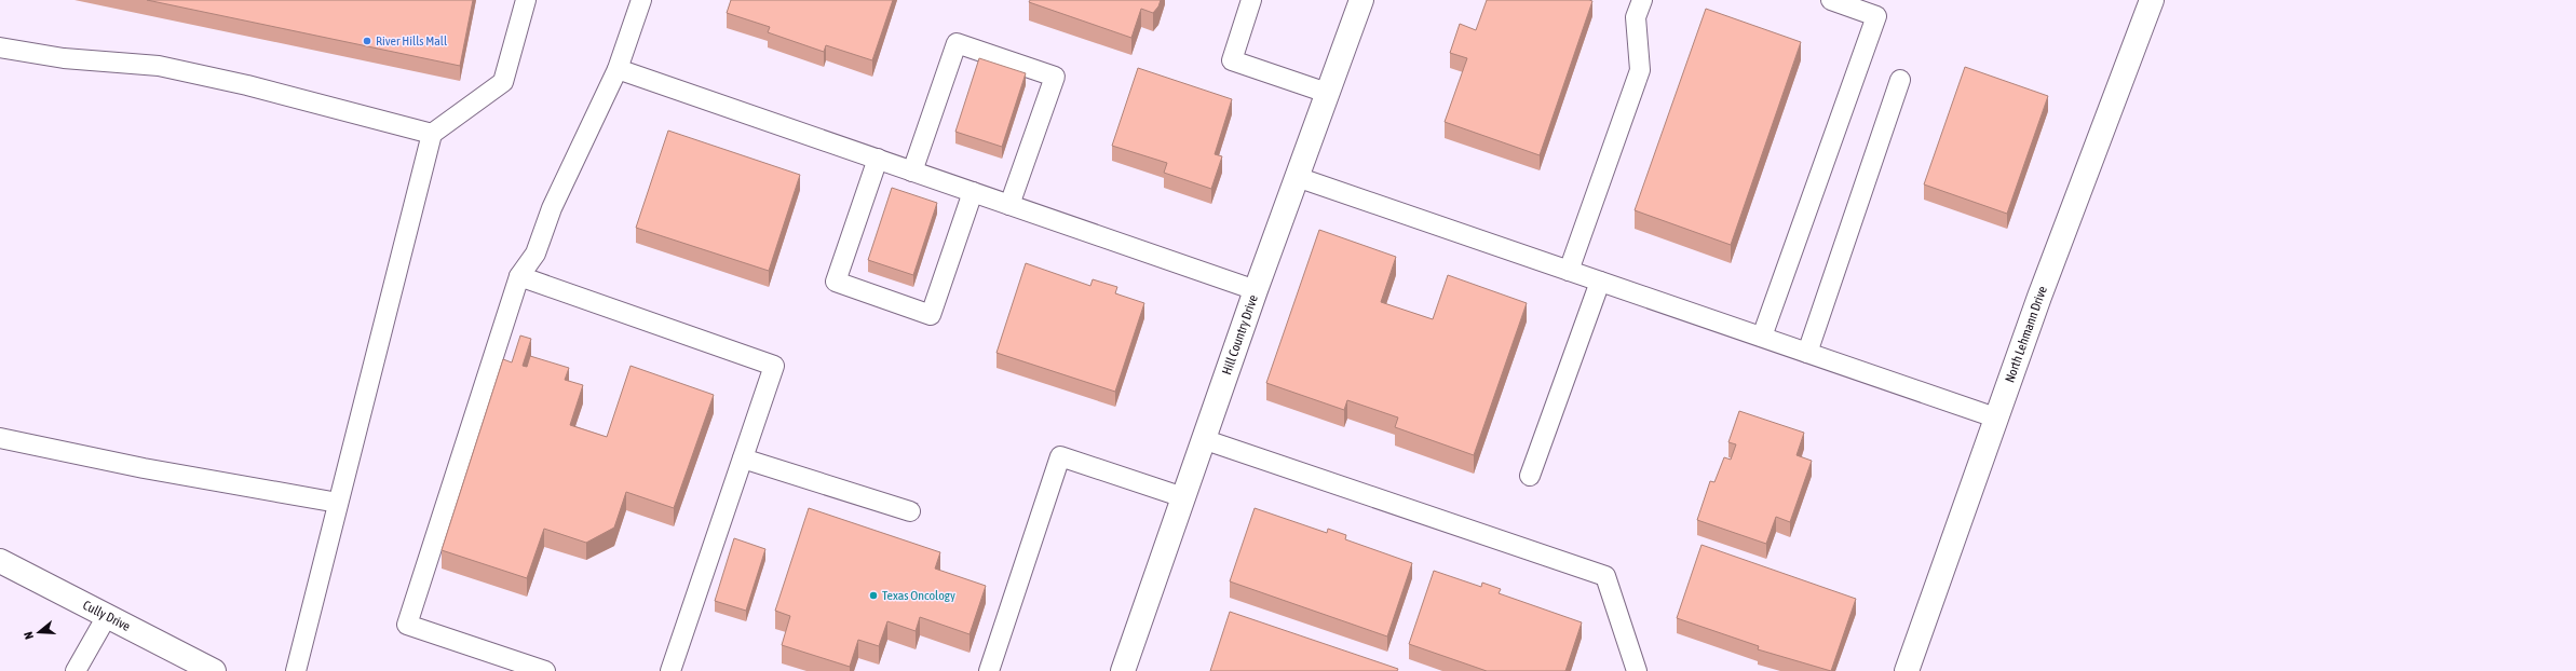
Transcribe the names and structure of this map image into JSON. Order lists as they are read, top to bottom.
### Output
{
  "streets": {
    "street": ["Hill Country Drive", "North Lehmann Drive", "Cully Drive"]
  },
  "places": ["River Hills Mall", "Texas Oncology"],
  "north": "left"
}
